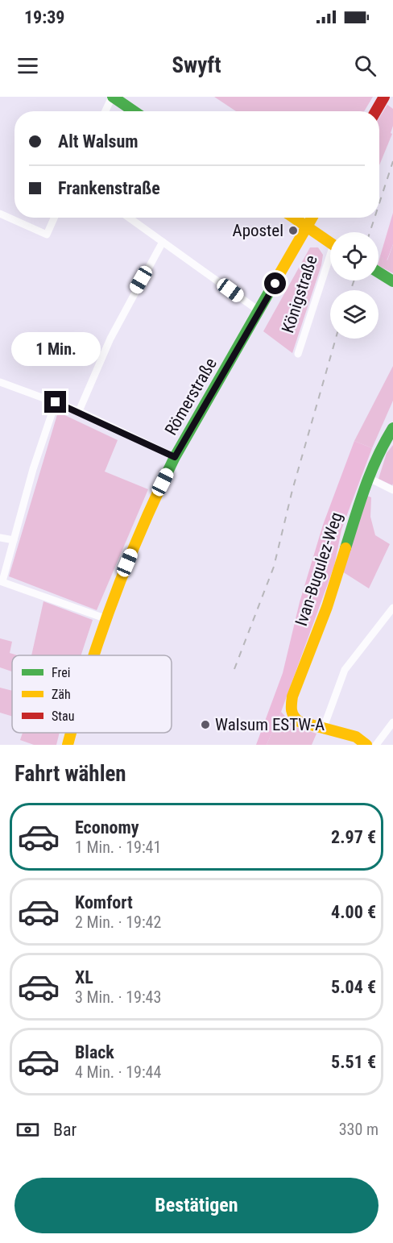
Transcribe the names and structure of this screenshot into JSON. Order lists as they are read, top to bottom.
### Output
{
  "streets": {
    "main road": ["Königstraße", "Römerstraße", "Ivan-Bugulez-Weg"]
  },
  "crossings": [
    ["Königstraße", "Römerstraße"]
  ],
  "places": ["Apostel", "Walsum ESTW-A"],
  "legend": ["Frei", "Zäh", "Stau"],
  "page": {
    "status": "19:39",
    "header": "Swyft",
    "banner": ["Alt Walsum", "Frankenstraße"],
    "bubble": "1 Min.",
    "heading": "Fahrt wählen",
    "list": [
      {
        "name": "Economy",
        "note": "1 Min. · 19:41",
        "value": "2.97 €"
      },
      {
        "name": "Komfort",
        "note": "2 Min. · 19:42",
        "value": "4.00 €"
      },
      {
        "name": "XL",
        "note": "3 Min. · 19:43",
        "value": "5.04 €"
      },
      {
        "name": "Black",
        "note": "4 Min. · 19:44",
        "value": "5.51 €"
      }
    ],
    "pay": ["Bar", "330 m"],
    "buttons": "Bestätigen"
  }
}
